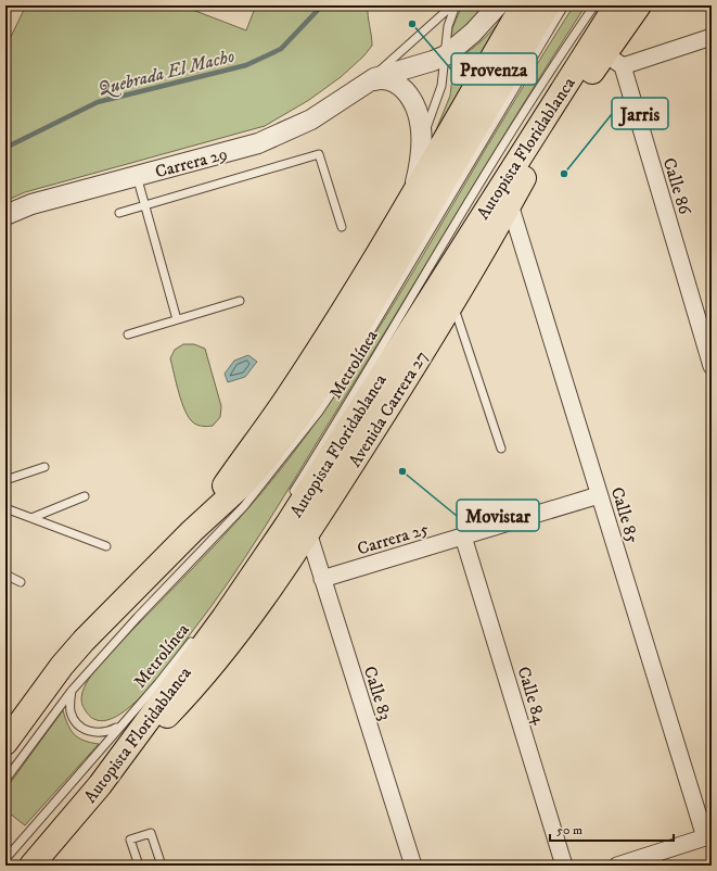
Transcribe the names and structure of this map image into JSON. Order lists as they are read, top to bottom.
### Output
{
  "streets": {
    "highway": ["Autopista Floridablanca", "Avenida Carrera 27"],
    "street": [
      "Carrera 29",
      "Calle 86",
      "Calle 85",
      "Carrera 25",
      "Calle 83",
      "Calle 84"
    ],
    "lane": ["Metrolínea"]
  },
  "crossings": [
    ["Autopista Floridablanca", "Avenida Carrera 27"],
    ["Calle 86", "Avenida Carrera 27"],
    ["Avenida Carrera 27", "Calle 85"],
    ["Avenida Carrera 27", "Calle 83"],
    ["Calle 85", "Carrera 25"],
    ["Carrera 25", "Calle 83"],
    ["Carrera 25", "Calle 84"]
  ],
  "water": ["Quebrada El Macho"],
  "places": ["Provenza", "Jarris", "Movistar"],
  "scale_bar": "50 m"
}
